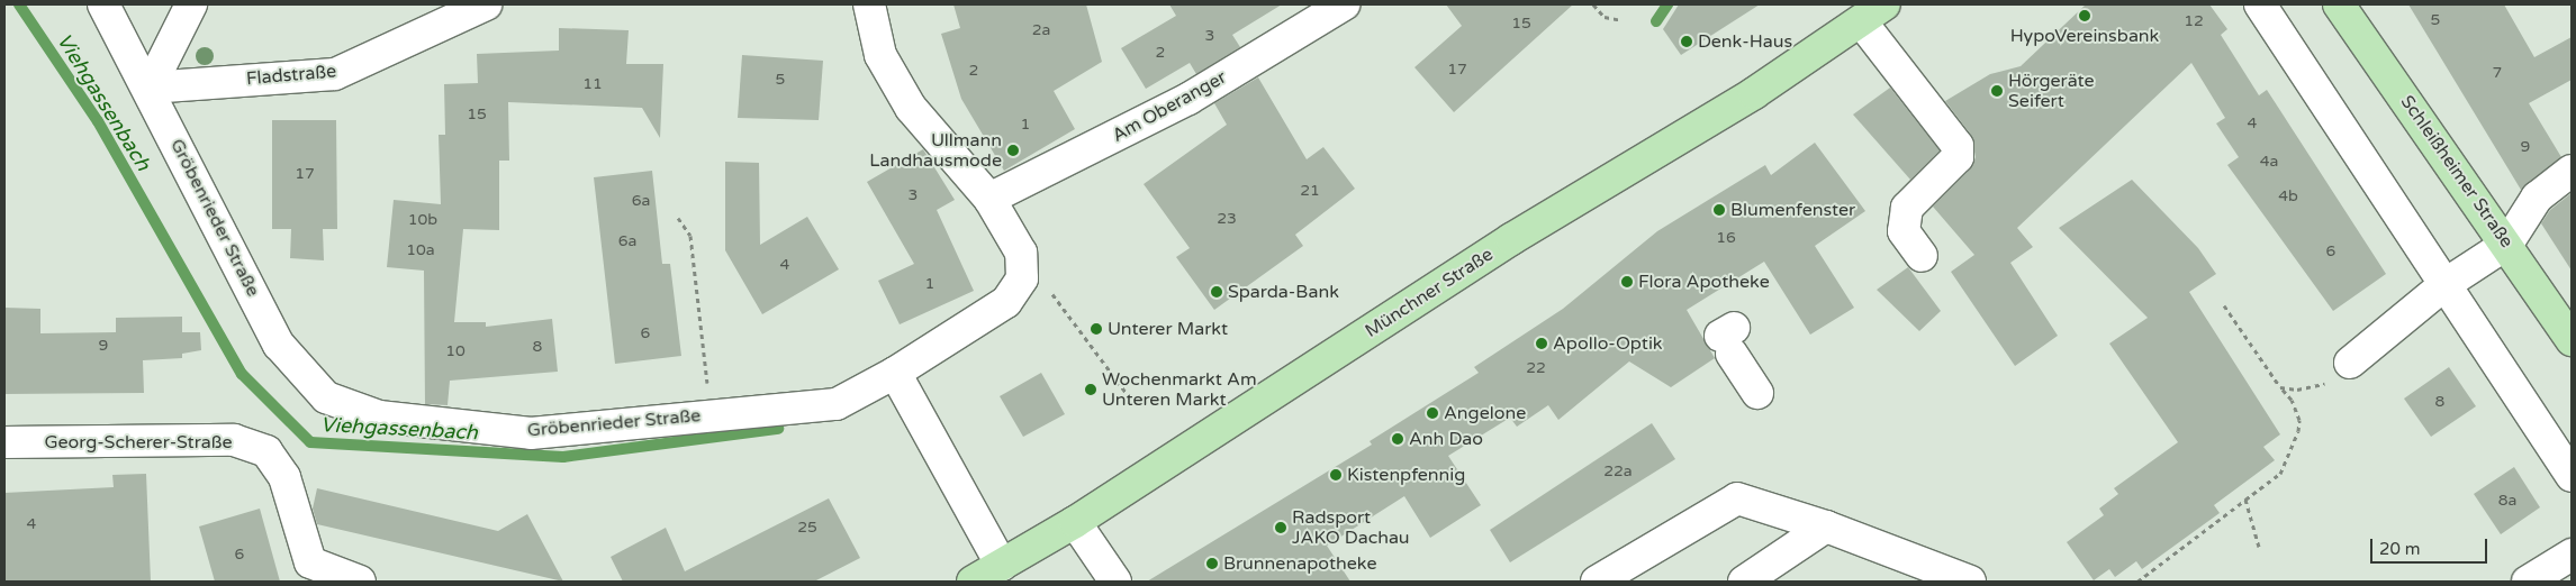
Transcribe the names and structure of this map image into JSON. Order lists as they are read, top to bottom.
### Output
{
  "streets": {
    "main road": ["Schleißheimer Straße", "Münchner Straße"],
    "street": [
      "Fladstraße",
      "Am Oberanger",
      "Gröbenrieder Straße",
      "Georg-Scherer-Straße"
    ]
  },
  "crossings": [
    ["Fladstraße", "Gröbenrieder Straße"]
  ],
  "water": ["Viehgassenbach"],
  "places": [
    "HypoVereinsbank",
    "Denk-Haus",
    "Hörgeräte Seifert",
    "Ullmann Landhausmode",
    "Blumenfenster",
    "Flora Apotheke",
    "Sparda-Bank",
    "Unterer Markt",
    "Apollo-Optik",
    "Wochenmarkt Am Unteren Markt",
    "Angelone",
    "Anh Dao",
    "Kistenpfennig",
    "Radsport JAKO Dachau",
    "Brunnenapotheke"
  ],
  "house_numbers": [
    "5",
    "12",
    "15",
    "2a",
    "3",
    "2",
    "17",
    "2",
    "7",
    "5",
    "11",
    "15",
    "4",
    "1",
    "9",
    "4a",
    "17",
    "21",
    "3",
    "4b",
    "6a",
    "23",
    "10b",
    "16",
    "6a",
    "10a",
    "6",
    "4",
    "1",
    "6",
    "9",
    "8",
    "10",
    "22",
    "8",
    "22a",
    "8a",
    "4",
    "25",
    "6"
  ],
  "scale_bar": "20 m"
}
